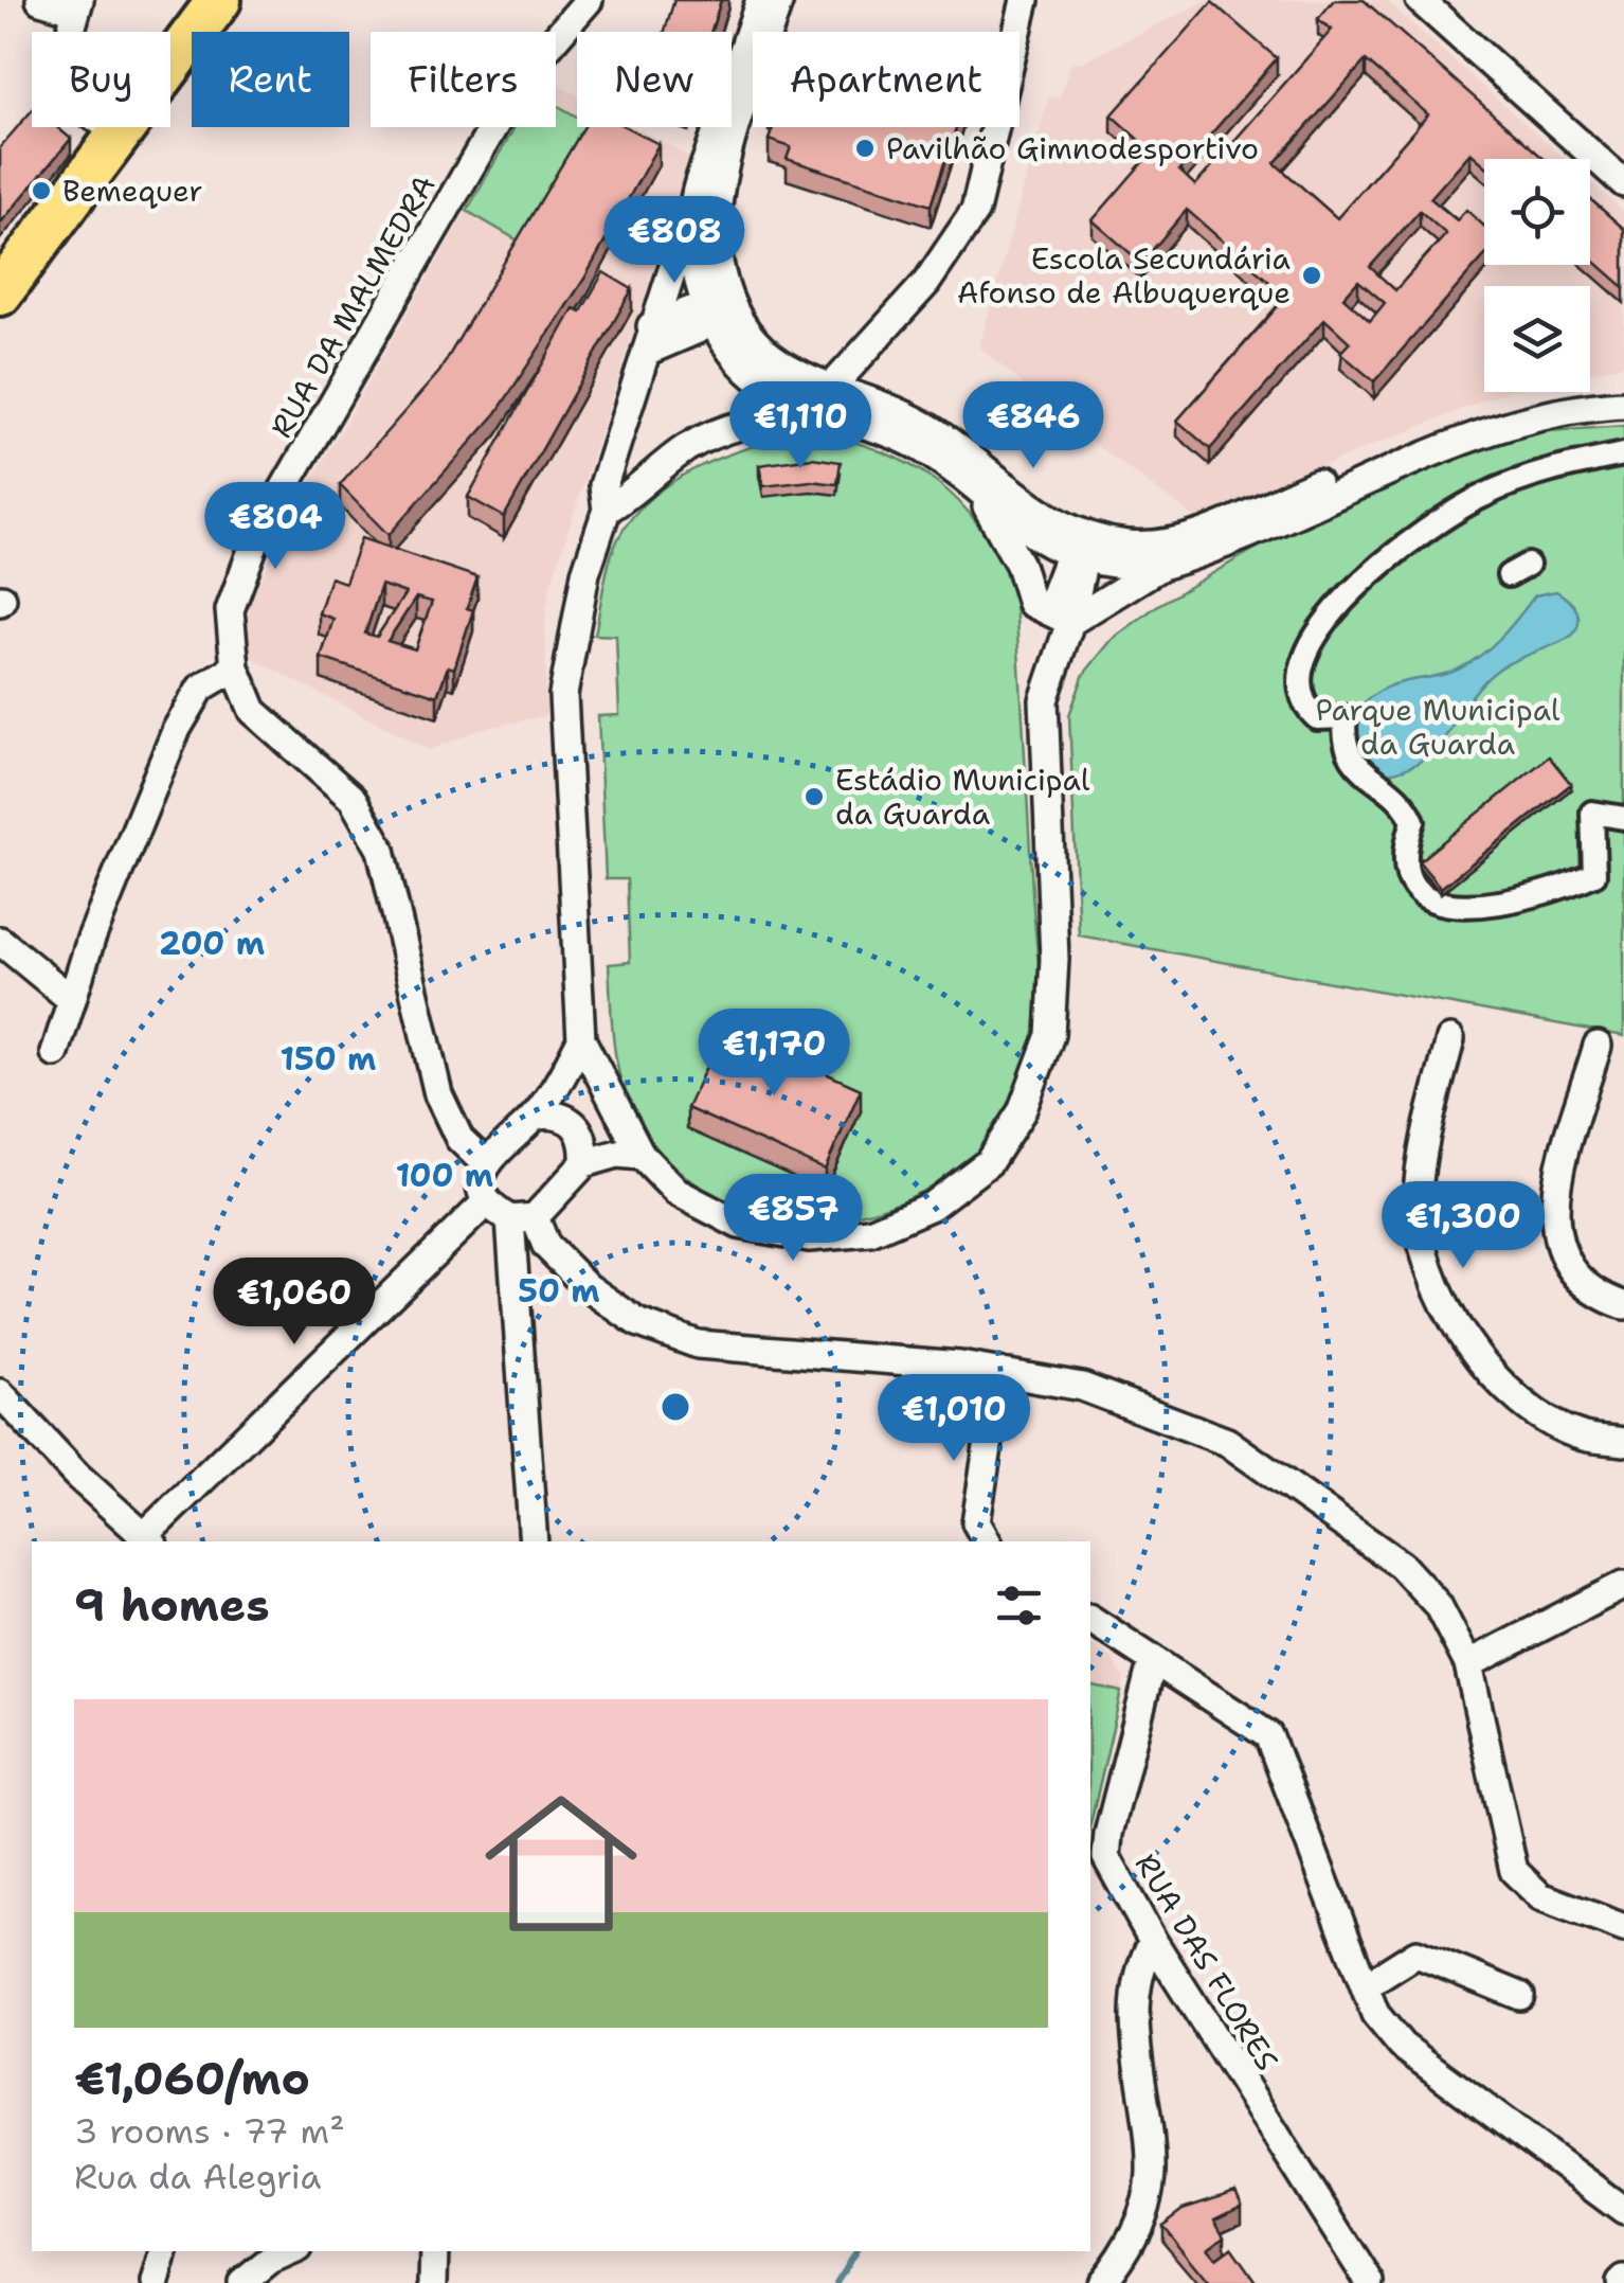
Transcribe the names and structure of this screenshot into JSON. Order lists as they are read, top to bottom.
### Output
{
  "streets": {
    "street": ["RUA DA MALMEDRA", "RUA DAS FLORES"]
  },
  "parks": ["Parque Municipal da Guarda"],
  "places": [
    "Pavilhão Gimnodesportivo",
    "Bemequer",
    "Escola Secundária Afonso de Albuquerque",
    "Estádio Municipal da Guarda"
  ],
  "page": {
    "chip": [
      "Buy",
      "Rent",
      "Filters",
      "New",
      "Apartment"
    ],
    "price": [
      "€808",
      "€1,110",
      "€846",
      "€804",
      "€1,170",
      "€857",
      "€1,300",
      "€1,060",
      "€1,010"
    ],
    "heading": "9 homes",
    "list": [
      {
        "name": "€1,060/mo",
        "note": "3 rooms · 77 m² · Rua da Alegria"
      }
    ]
  },
  "rings": [
    "200 m",
    "150 m",
    "100 m",
    "50 m"
  ]
}
